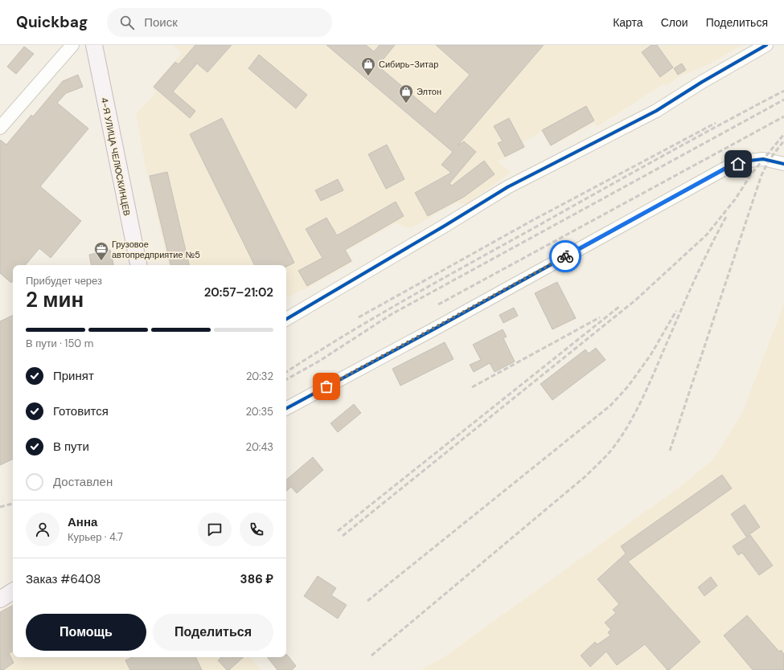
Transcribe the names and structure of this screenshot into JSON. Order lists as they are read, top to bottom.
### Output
{
  "streets": {
    "main road": ["4-Я УЛИЦА ЧЕЛЮСКИНЦЕВ"]
  },
  "places": {
    "shop": ["Сибирь-Зитар", "Элтон"],
    "office": ["Грузовое автопредприятие №5"]
  },
  "page": {
    "header": "Quickbag",
    "search": "Поиск",
    "nav": ["Карта", "Слои", "Поделиться"],
    "heading": ["2 мин", "Прибудет через", "20:57–21:02"],
    "panel": [
      "Анна",
      "Курьер · 4.7",
      "Заказ #6408",
      "386 ₽"
    ],
    "bar": "В пути · 150 m",
    "list": [
      ["Принят", "20:32"],
      ["Готовится", "20:35"],
      ["В пути", "20:43"],
      "Доставлен"
    ],
    "buttons": ["Помощь", "Поделиться"]
  }
}
